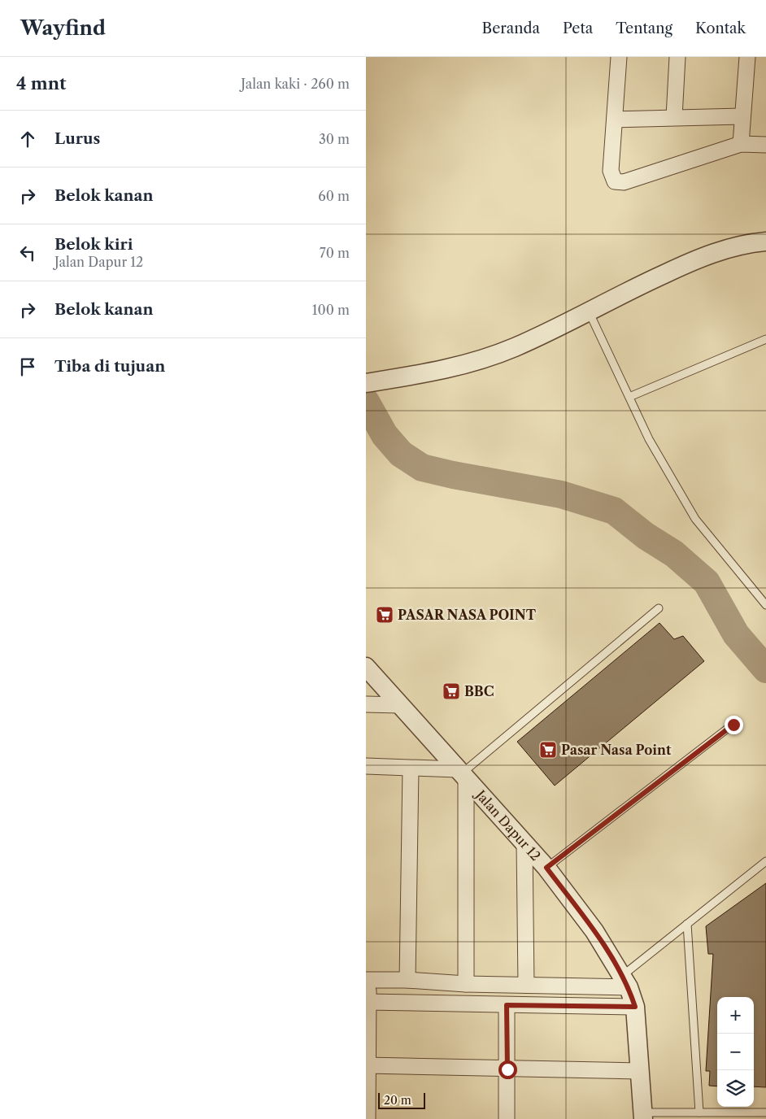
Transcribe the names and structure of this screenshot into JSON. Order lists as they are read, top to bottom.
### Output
{
  "streets": {
    "street": ["Jalan Dapur 12"]
  },
  "places": {
    "supermarket": ["PASAR NASA POINT", "BBC", "Pasar Nasa Point"]
  },
  "scale_bar": "20 m",
  "page": {
    "header": "Wayfind",
    "nav": [
      "Beranda",
      "Peta",
      "Tentang",
      "Kontak"
    ],
    "heading": ["4 mnt", "Jalan kaki · 260 m"],
    "list": [
      ["Lurus", "30 m"],
      ["Belok kanan", "60 m"],
      ["Belok kiri", "Jalan Dapur 12", "70 m"],
      ["Belok kanan", "100 m"],
      "Tiba di tujuan"
    ],
    "map_buttons": ["+", "−"],
    "scale": "20 m"
  }
}
